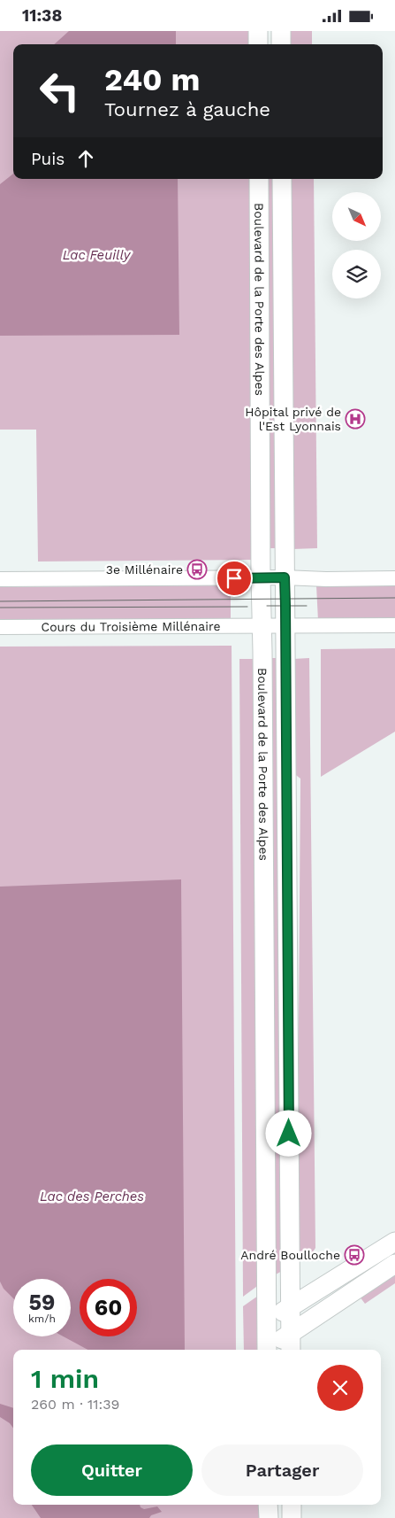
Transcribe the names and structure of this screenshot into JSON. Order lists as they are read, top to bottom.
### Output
{
  "streets": {
    "main road": ["Boulevard de la Porte des Alpes"],
    "street": ["Cours du Troisième Millénaire"]
  },
  "crossings": [
    ["Boulevard de la Porte des Alpes", "Cours du Troisième Millénaire"]
  ],
  "water": ["Lac Feuilly", "Lac des Perches"],
  "places": {
    "hospital": ["Hôpital privé de l'Est Lyonnais"],
    "bus stop": ["3e Millénaire", "André Boulloche"]
  },
  "north": "bottom right",
  "page": {
    "status": "11:38",
    "turn": ["240 m", "Tournez à gauche"],
    "then": "Puis",
    "speed": "59 km/h",
    "limit": "60",
    "heading": ["1 min", "260 m · 11:39"],
    "buttons": ["Quitter", "Partager"]
  }
}
